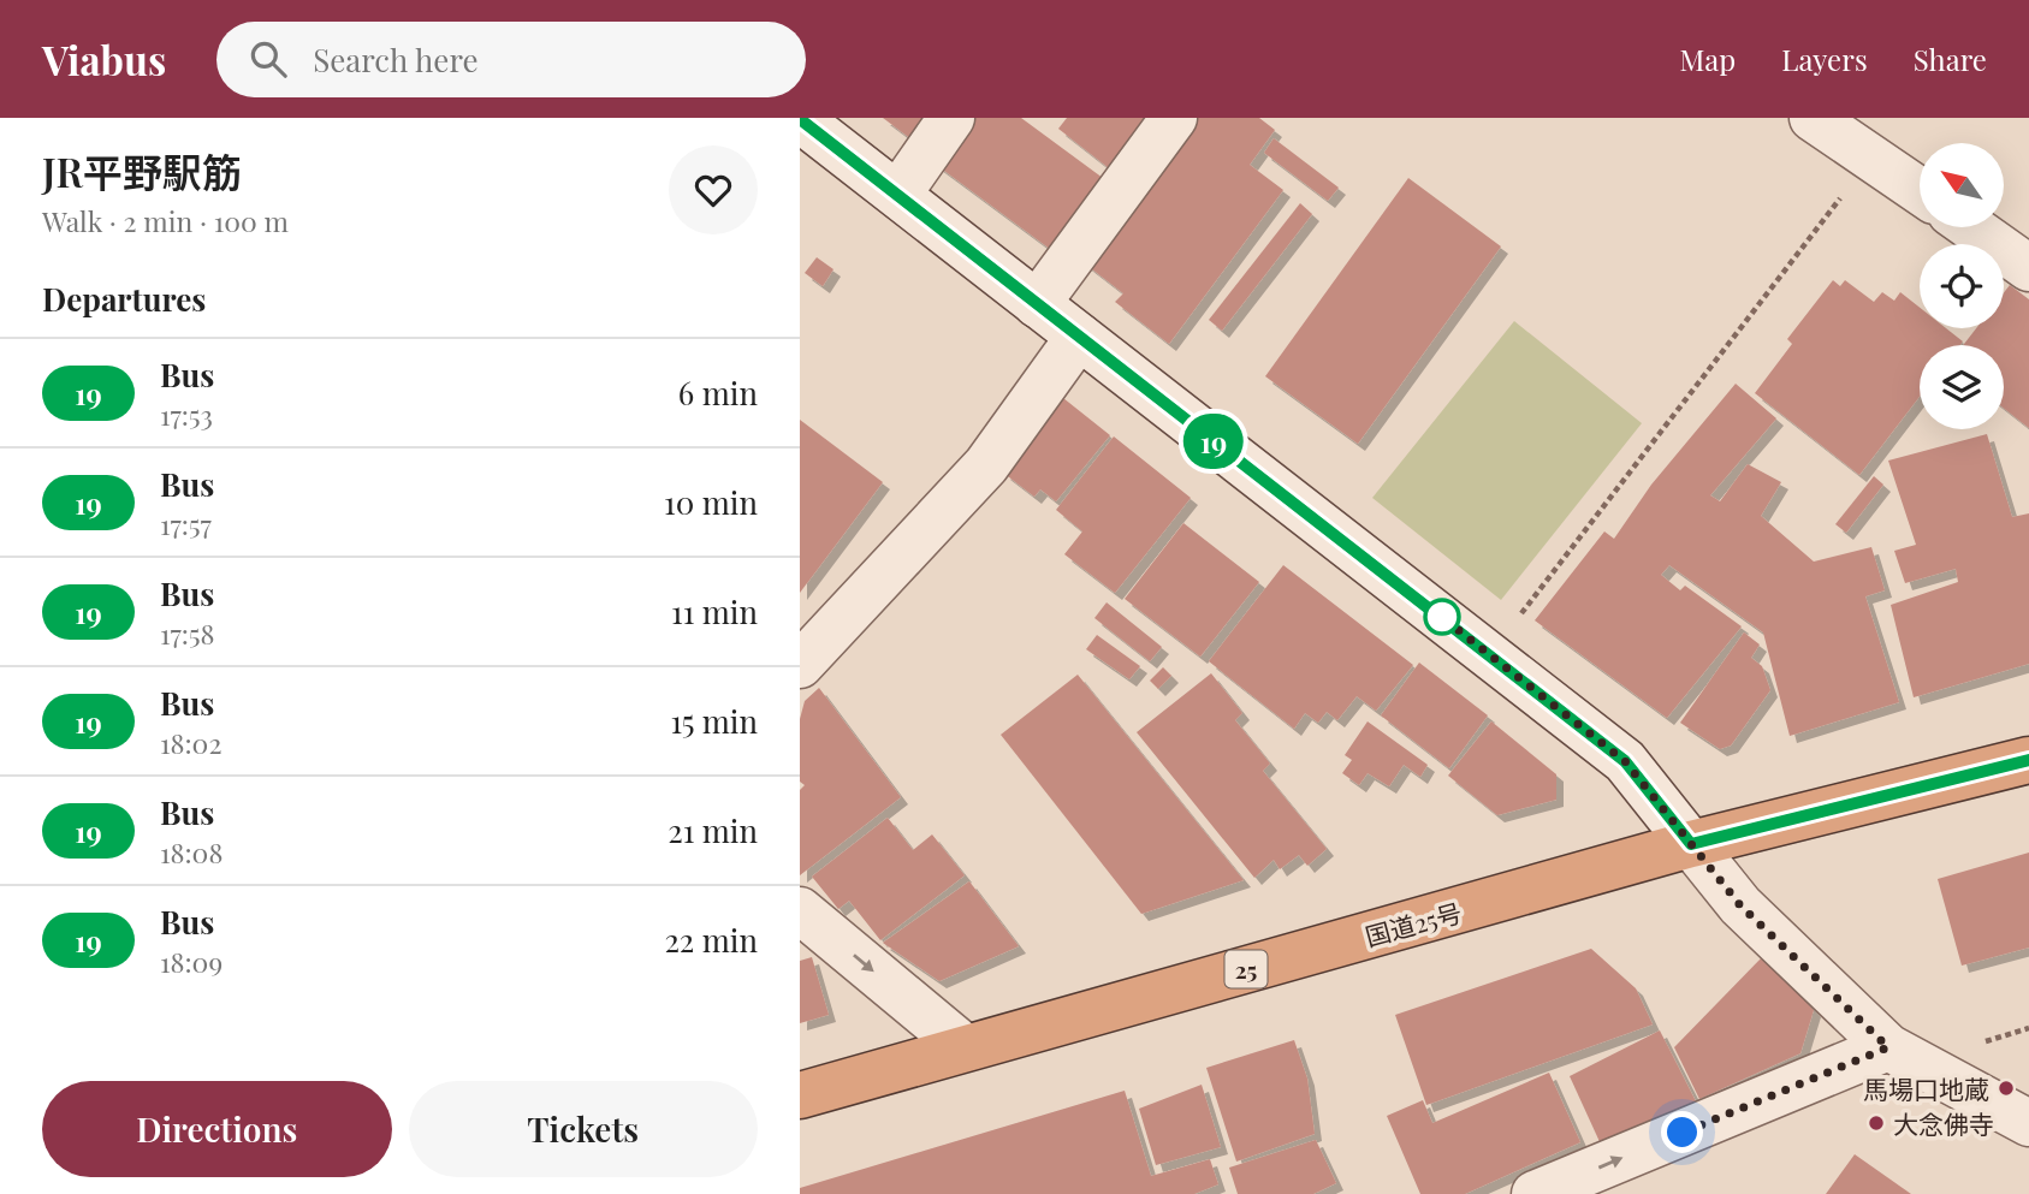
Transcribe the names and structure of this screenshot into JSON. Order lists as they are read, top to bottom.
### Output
{
  "streets": {
    "highway": ["国道25号", "25"]
  },
  "places": ["馬場口地蔵", "大念佛寺"],
  "lines": ["bus line 19"],
  "north": "top left",
  "page": {
    "header": "Viabus",
    "search": "Search here",
    "nav": ["Map", "Layers", "Share"],
    "heading": [
      ["JR平野駅筋", "Walk · 2 min · 100 m"],
      "Departures"
    ],
    "on_map": "19",
    "list": [
      {
        "mark": "19",
        "name": "Bus",
        "note": "17:53",
        "value": "6 min"
      },
      {
        "mark": "19",
        "name": "Bus",
        "note": "17:57",
        "value": "10 min"
      },
      {
        "mark": "19",
        "name": "Bus",
        "note": "17:58",
        "value": "11 min"
      },
      {
        "mark": "19",
        "name": "Bus",
        "note": "18:02",
        "value": "15 min"
      },
      {
        "mark": "19",
        "name": "Bus",
        "note": "18:08",
        "value": "21 min"
      },
      {
        "mark": "19",
        "name": "Bus",
        "note": "18:09",
        "value": "22 min"
      }
    ],
    "buttons": ["Directions", "Tickets"]
  }
}
